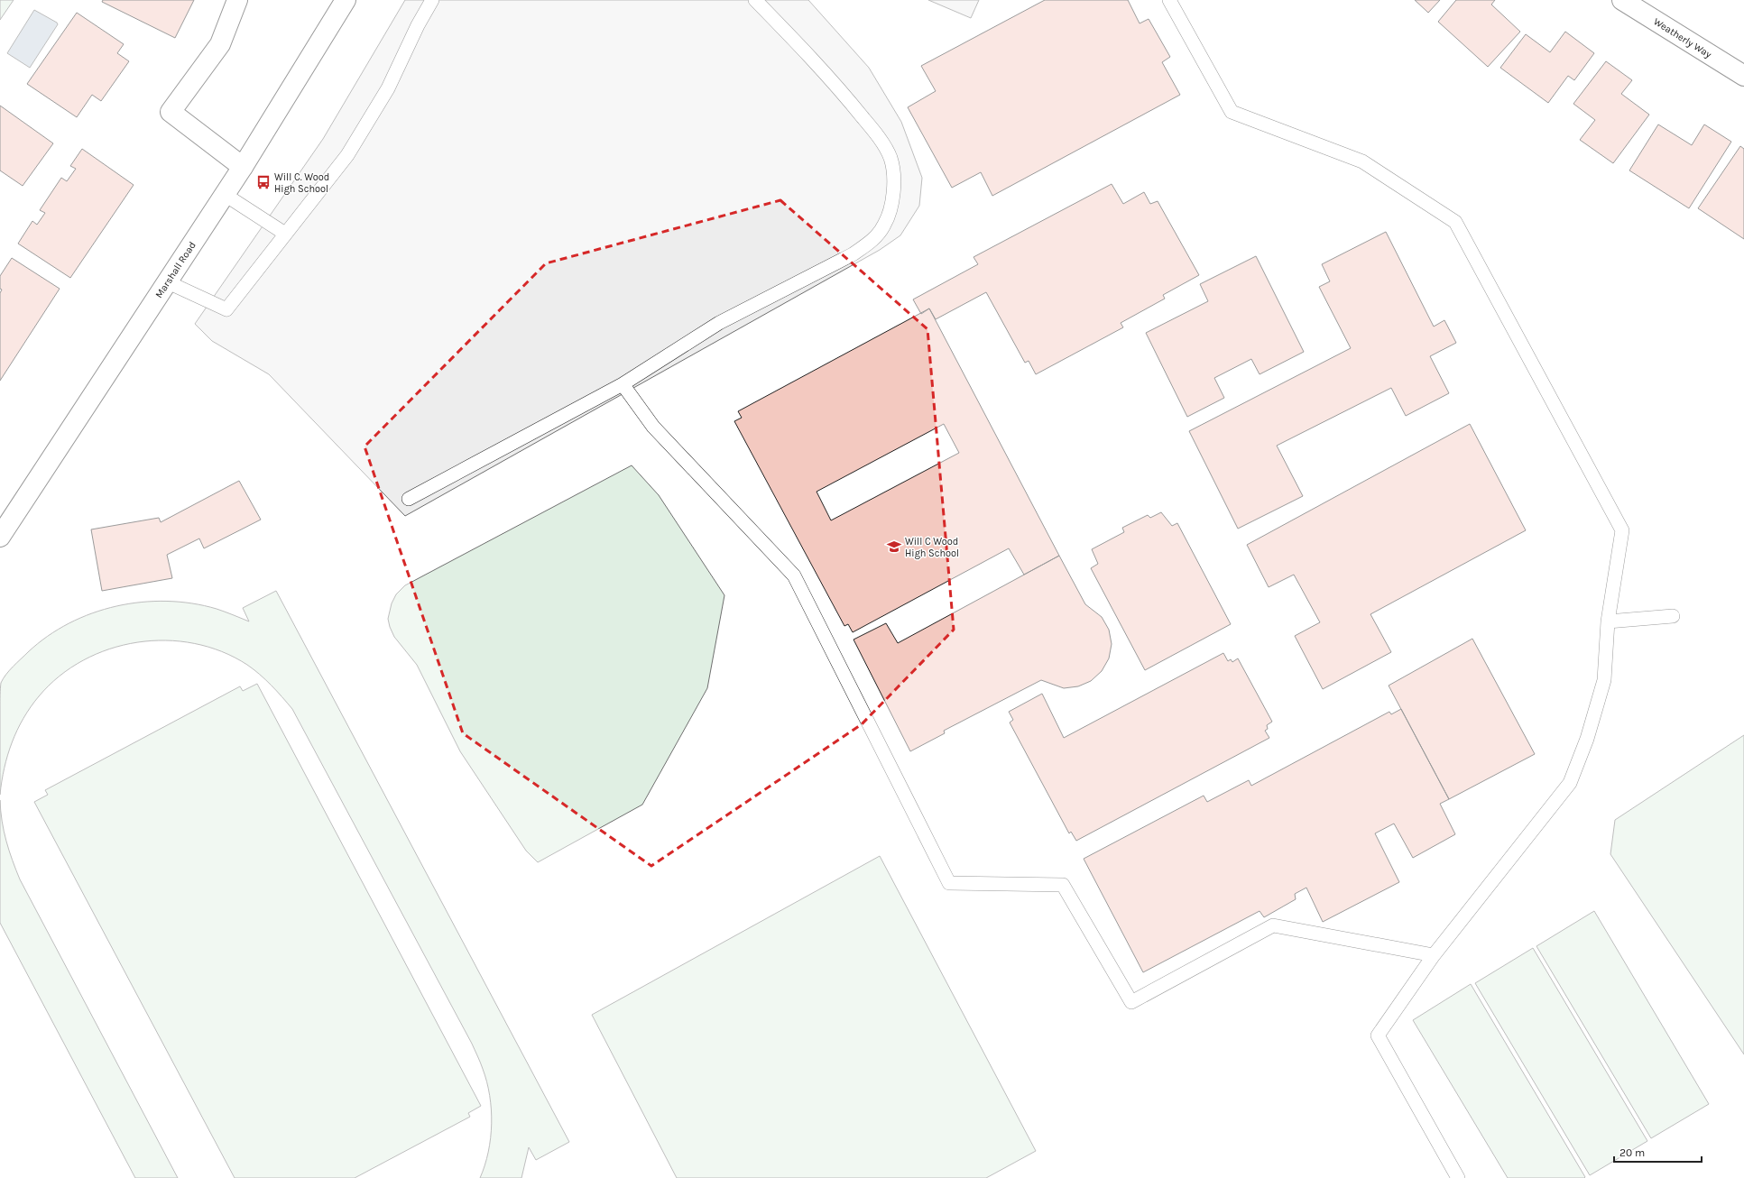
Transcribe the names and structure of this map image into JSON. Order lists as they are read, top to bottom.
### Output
{
  "streets": {
    "street": ["Weatherly Way", "Marshall Road"]
  },
  "places": {
    "bus stop": ["Will C. Wood High School"],
    "school or university": ["Will C Wood High School"]
  },
  "scale_bar": "20 m"
}
